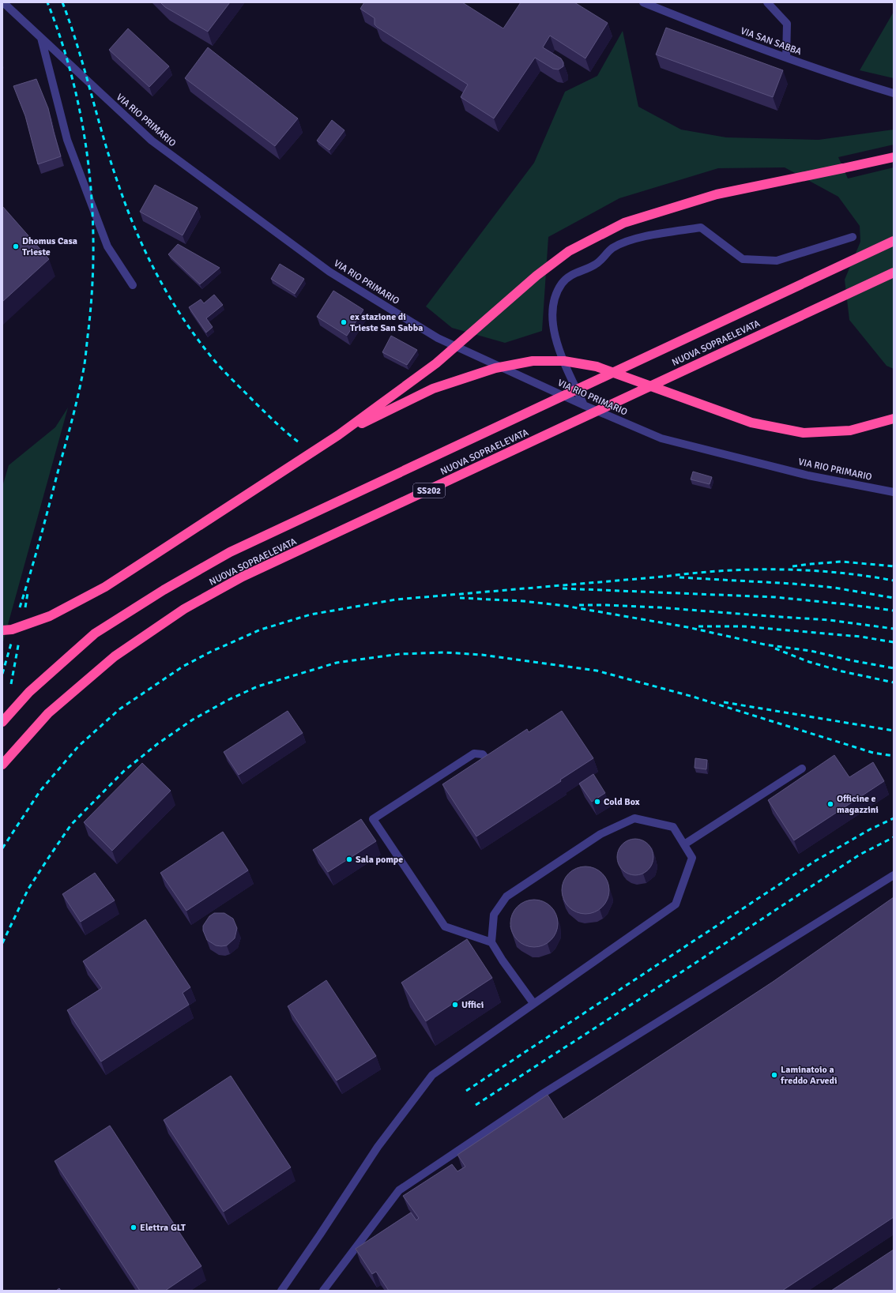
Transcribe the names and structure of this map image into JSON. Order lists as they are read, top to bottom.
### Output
{
  "streets": {
    "highway": ["NUOVA SOPRAELEVATA", "SS202"],
    "street": ["VIA SAN SABBA", "VIA RIO PRIMARIO"]
  },
  "places": [
    "Dhomus Casa Trieste",
    "ex stazione di Trieste San Sabba",
    "Cold Box",
    "Officine e magazzini",
    "Sala pompe",
    "Uffici",
    "Laminatoio a freddo Arvedi",
    "Elettra GLT"
  ]
}
